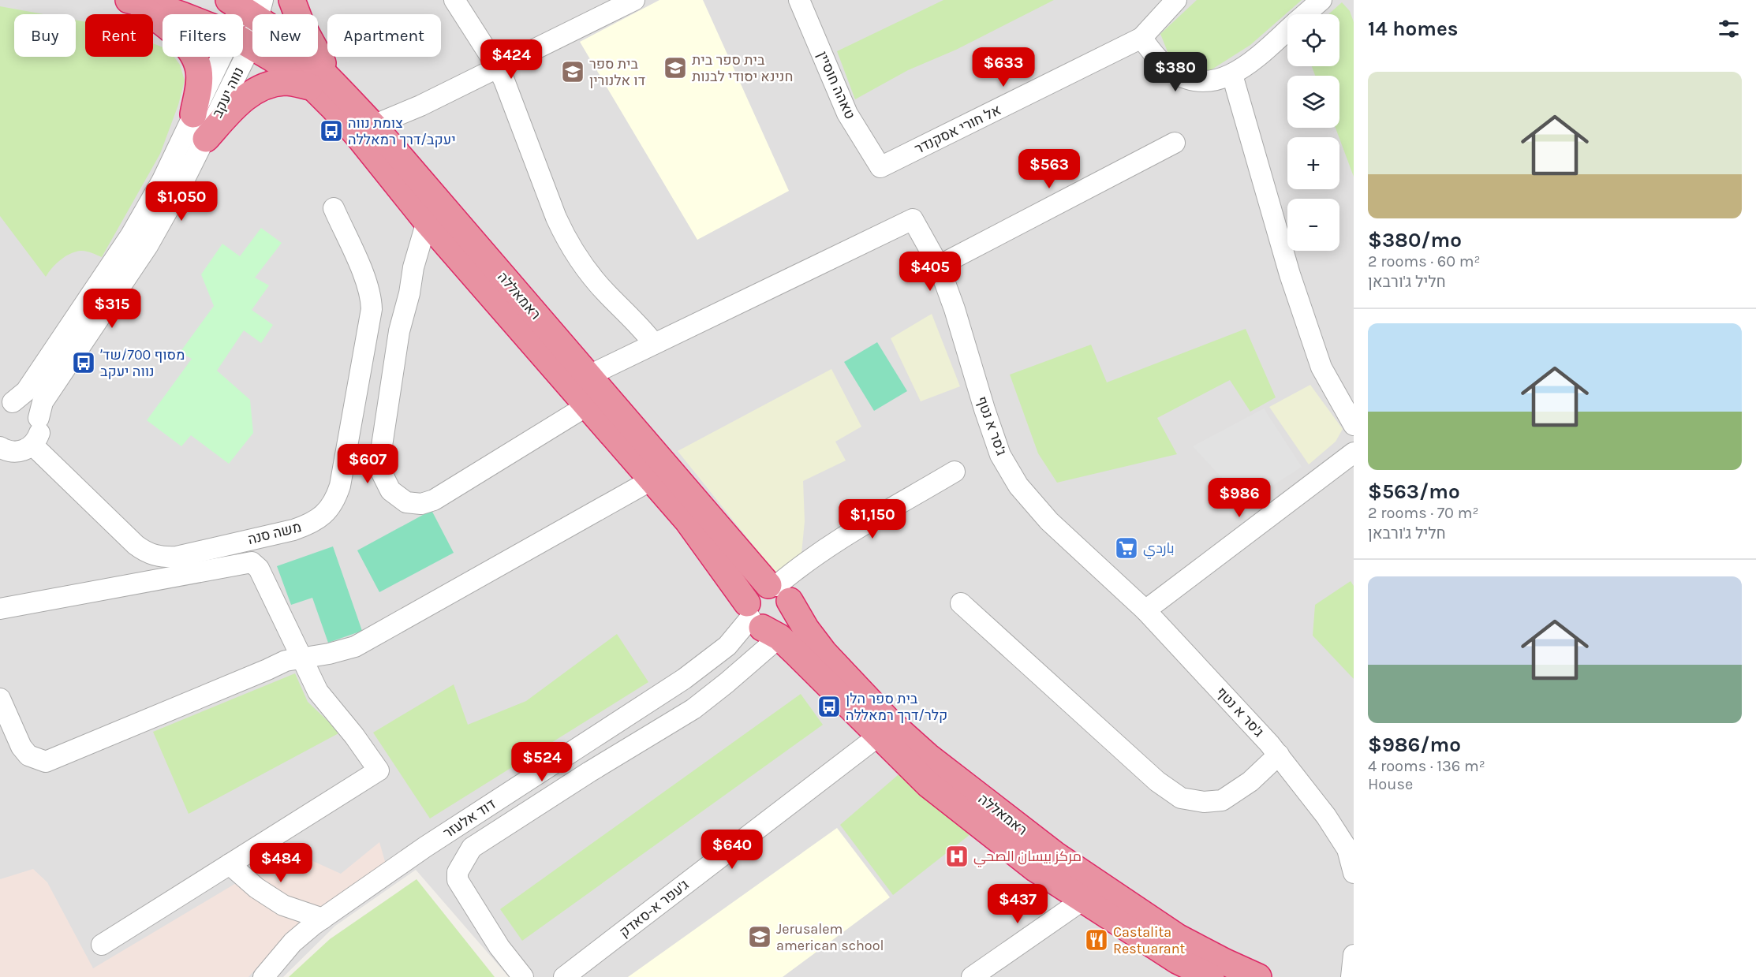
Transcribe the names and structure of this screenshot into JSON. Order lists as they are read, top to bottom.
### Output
{
  "streets": {
    "highway": ["ראמאללה"],
    "street": [
      "טאהה חוסיין",
      "נווה יעקב",
      "אל חורי אסקנדר",
      "ג'סר א נטף",
      "משה סנה",
      "דוד אלעזר",
      "ג'עפר א-סאדק"
    ]
  },
  "crossings": [
    ["טאהה חוסיין", "אל חורי אסקנדר"],
    ["נווה יעקב", "משה סנה"],
    ["ראמאללה", "ג'סר א נטף"],
    ["ראמאללה", "דוד אלעזר"],
    ["ראמאללה", "ג'עפר א-סאדק"]
  ],
  "places": {
    "school or university": ["בית ספר בית חנינא יסודי לבנות", "בית ספר דו אלנורין", "Jerusalem american school"],
    "bus stop": ["צומת נווה יעקב/דרך רמאללה", "מסוף 700/שד׳ נווה יעקב", "בית ספר הלן קלר/דרך רמאללה"],
    "supermarket": ["باردي"],
    "hospital": ["مركز بيسان الصحي"],
    "restaurant": ["Castalita Restuarant"]
  },
  "page": {
    "heading": "14 homes",
    "map_buttons": ["+", "−"],
    "chip": [
      "Buy",
      "Rent",
      "Filters",
      "New",
      "Apartment"
    ],
    "price": [
      "$424",
      "$633",
      "$380",
      "$563",
      "$1,050",
      "$405",
      "$315",
      "$607",
      "$986",
      "$1,150",
      "$524",
      "$640",
      "$484",
      "$437"
    ],
    "list": [
      {
        "name": "$380/mo",
        "note": "2 rooms · 60 m² · חליל ג'ורבאן"
      },
      {
        "name": "$563/mo",
        "note": "2 rooms · 70 m² · חליל ג'ורבאן"
      },
      {
        "name": "$986/mo",
        "note": "4 rooms · 136 m² · House"
      }
    ]
  }
}
